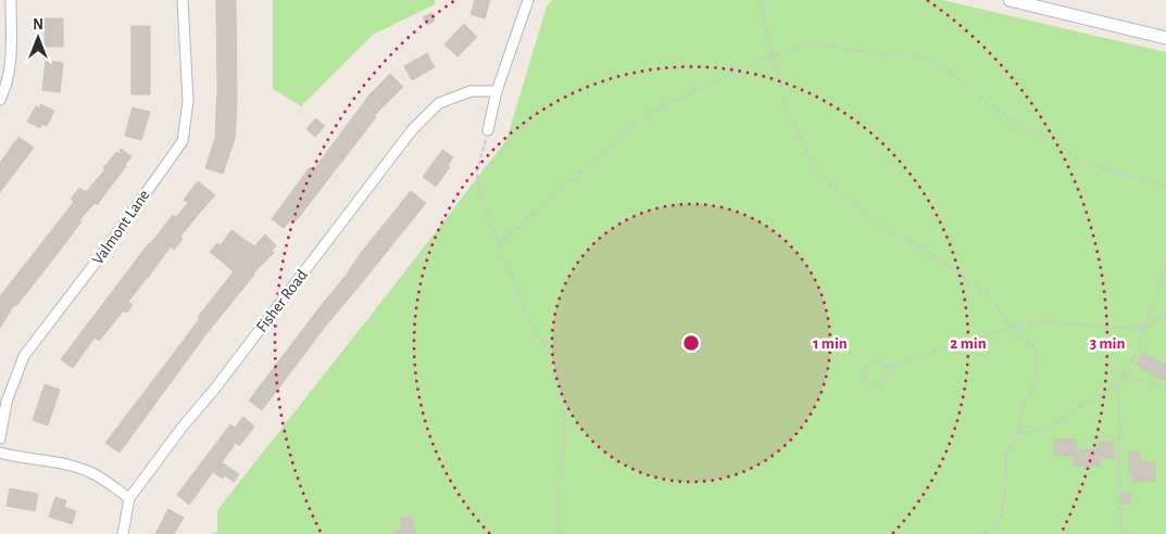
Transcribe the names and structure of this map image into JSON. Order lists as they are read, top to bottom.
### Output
{
  "streets": {
    "street": ["Valmont Lane", "Fisher Road"]
  },
  "north": "top",
  "rings": ["1 min", "2 min", "3 min"]
}
